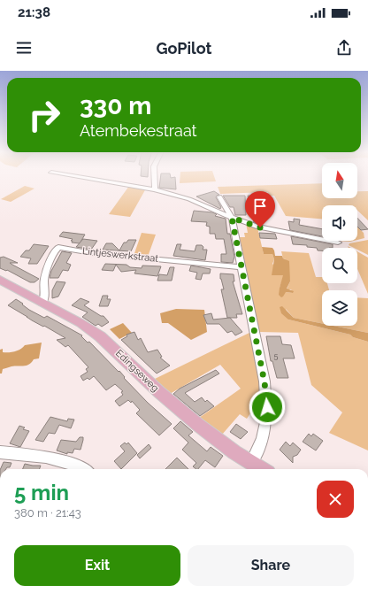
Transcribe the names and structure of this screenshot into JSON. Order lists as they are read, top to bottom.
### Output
{
  "streets": {
    "main road": ["Edingseweg"],
    "street": ["Lintjeswerkstraat"]
  },
  "crossings": [
    ["Lintjeswerkstraat", "Edingseweg"]
  ],
  "house_numbers": ["5"],
  "north": "top",
  "page": {
    "status": "21:38",
    "header": "GoPilot",
    "turn": ["330 m", "Atembekestraat"],
    "heading": ["5 min", "380 m · 21:43"],
    "buttons": ["Exit", "Share"]
  }
}
